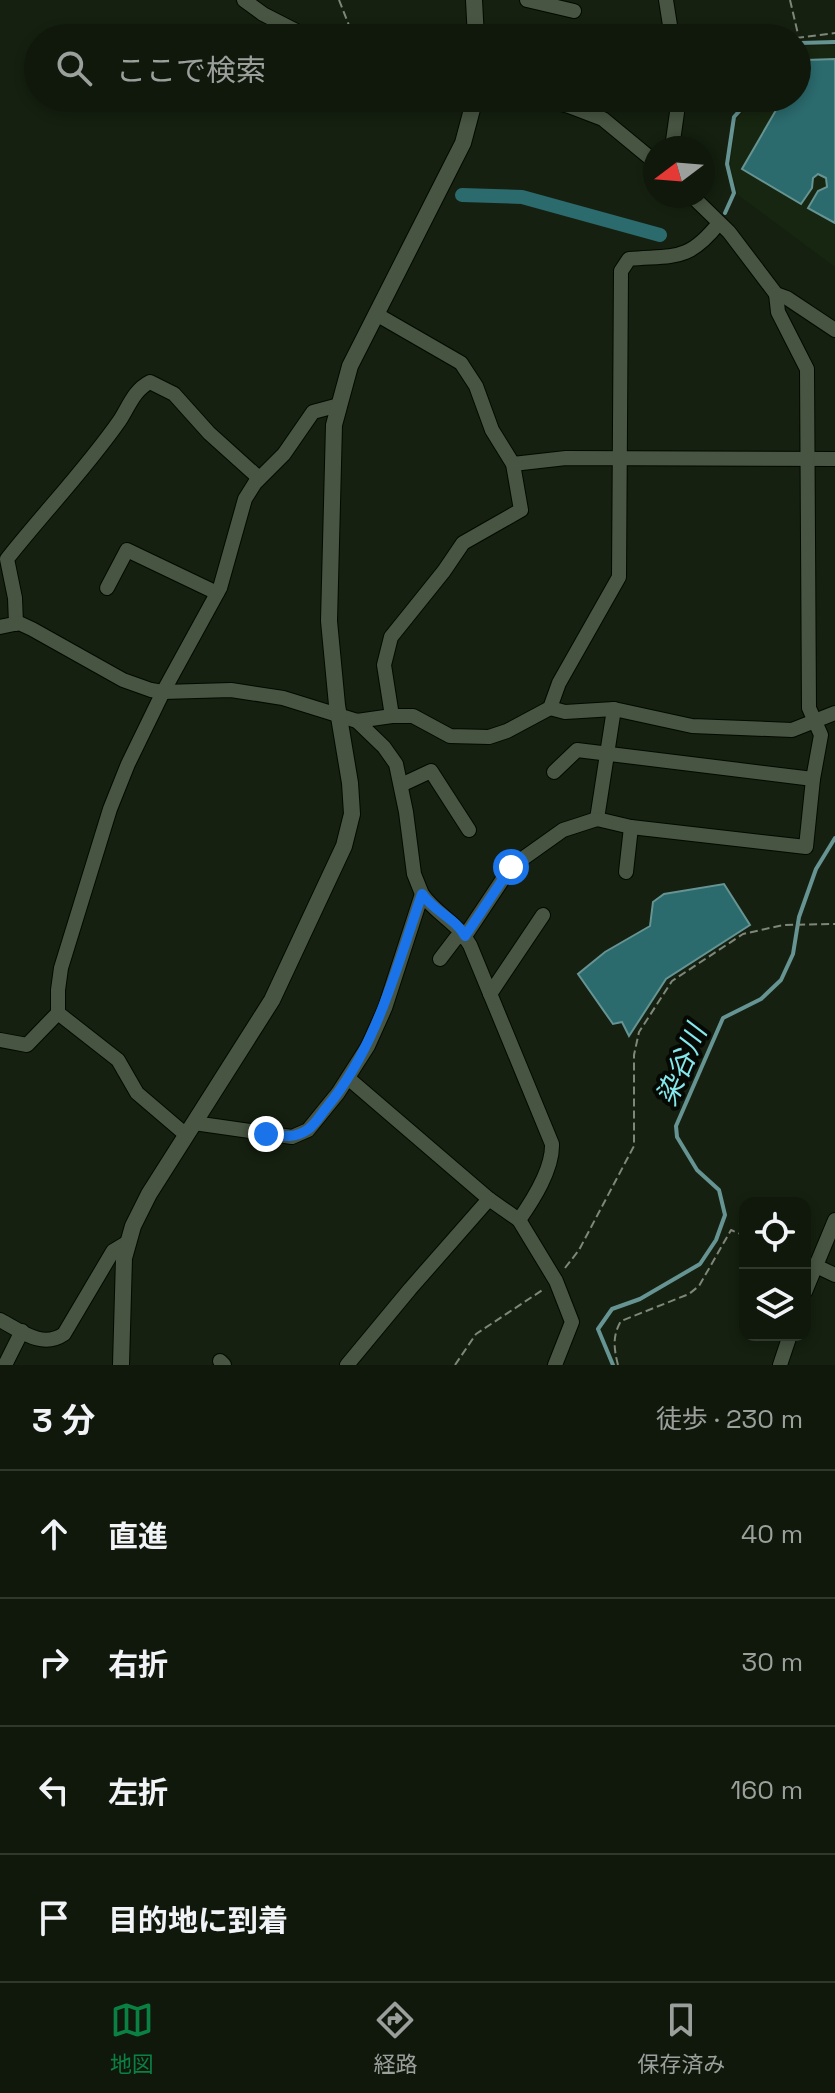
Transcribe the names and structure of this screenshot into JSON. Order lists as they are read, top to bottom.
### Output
{
  "water": ["染谷川"],
  "north": "left",
  "page": {
    "search": "ここで検索",
    "heading": ["3 分", "徒歩 · 230 m"],
    "list": [
      ["直進", "40 m"],
      ["右折", "30 m"],
      ["左折", "160 m"],
      "目的地に到着"
    ],
    "nav": ["地図", "経路", "保存済み"]
  }
}
